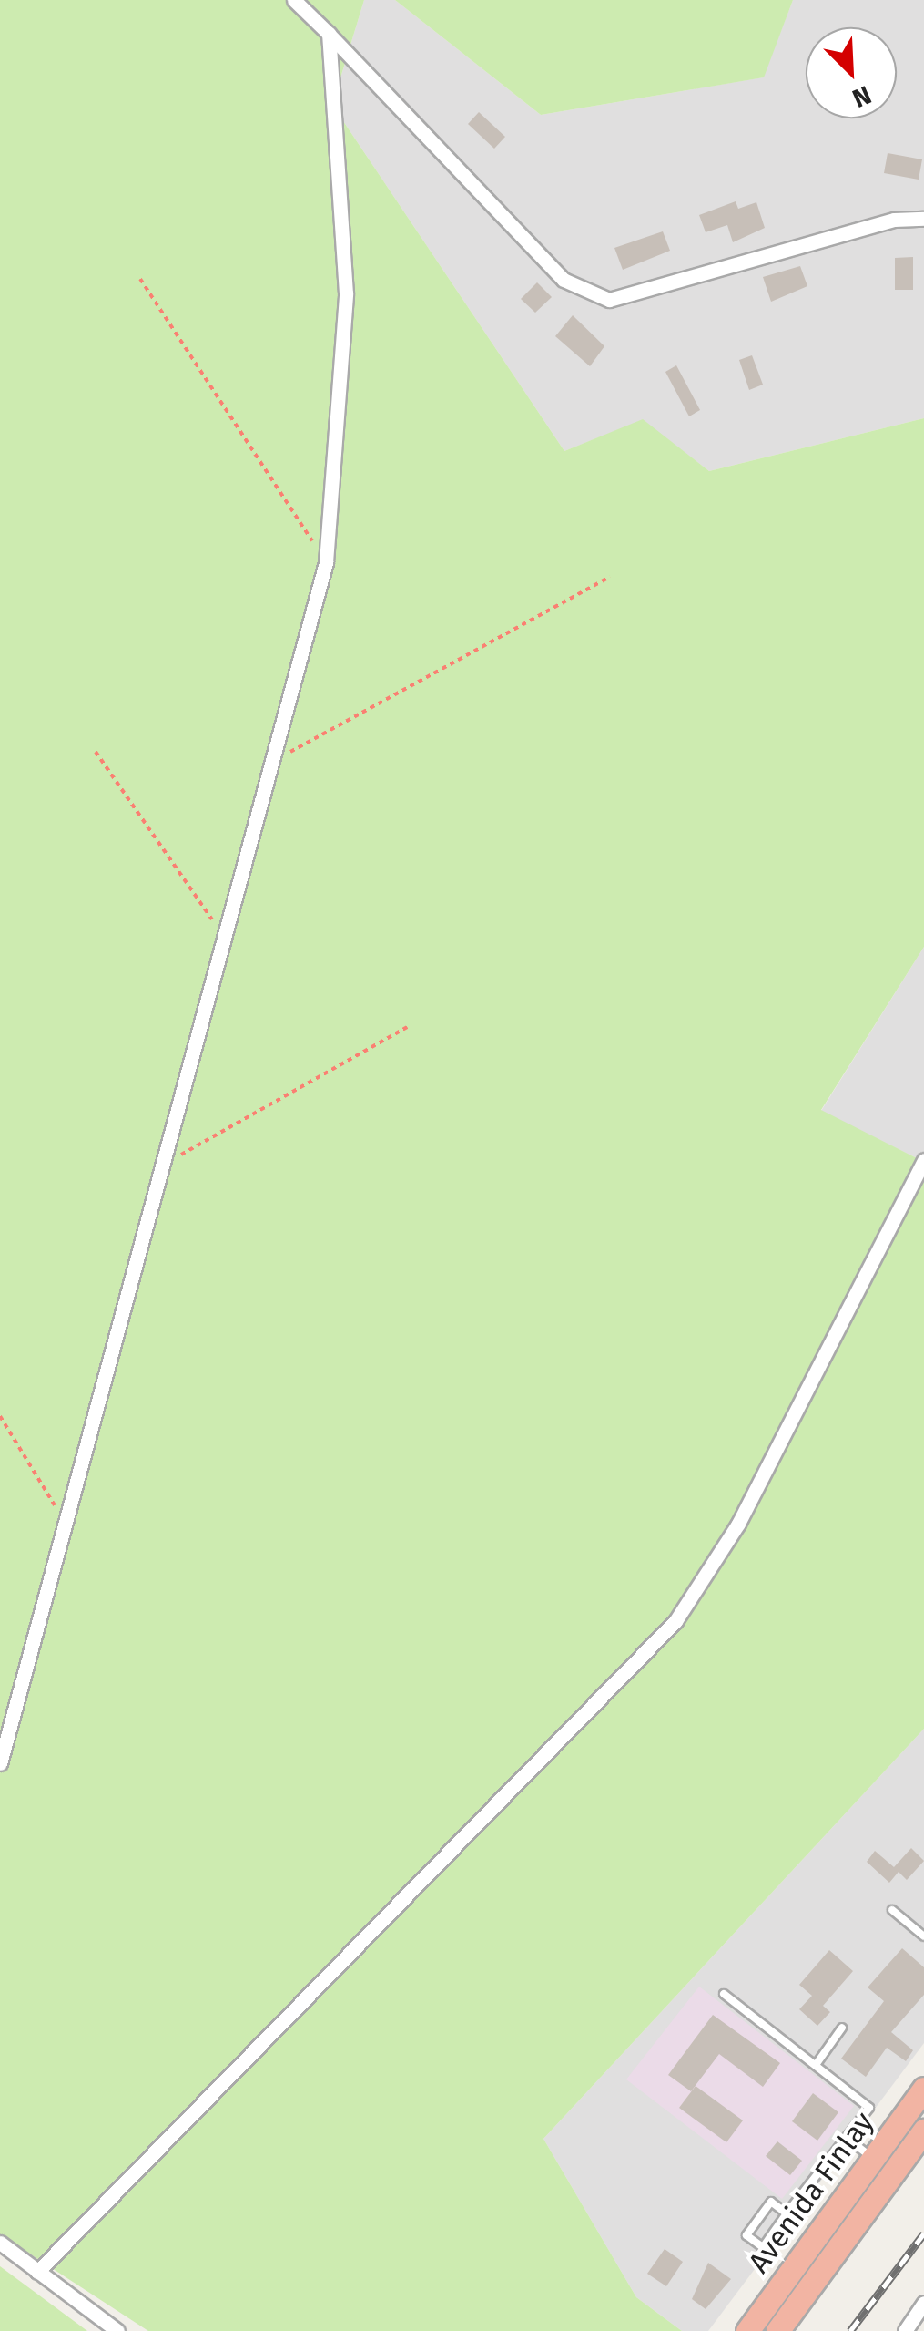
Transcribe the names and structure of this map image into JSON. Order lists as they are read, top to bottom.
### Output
{
  "streets": {
    "highway": ["Avenida Finlay"]
  },
  "north": "bottom right"
}
